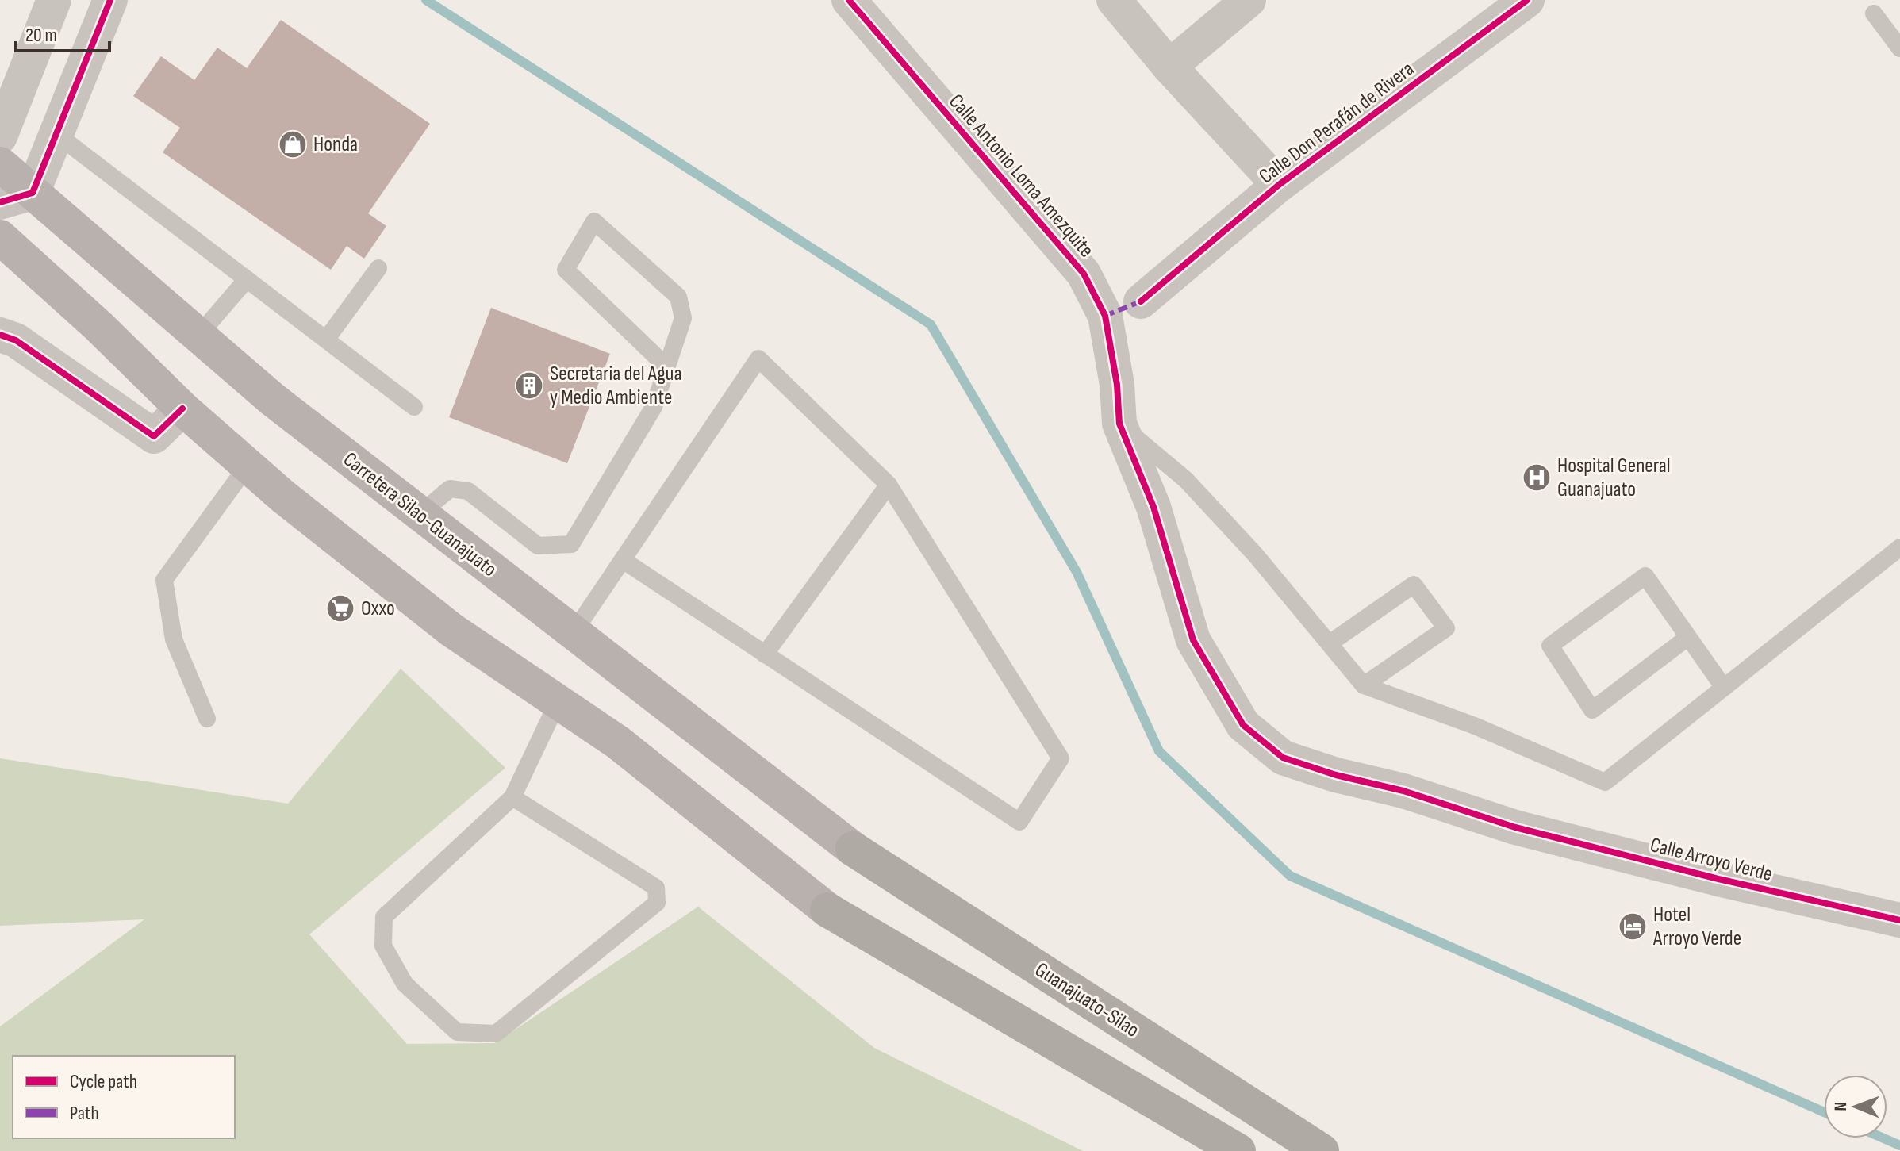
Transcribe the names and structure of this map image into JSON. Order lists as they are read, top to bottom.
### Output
{
  "streets": {
    "highway": ["Guanajuato-Silao"],
    "main road": ["Carretera Silao-Guanajuato"],
    "street": ["Calle Don Perafán de Rivera", "Calle Antonio Loma Amezquite", "Calle Arroyo Verde"]
  },
  "crossings": [
    ["Calle Antonio Loma Amezquite", "Calle Arroyo Verde"],
    ["Carretera Silao-Guanajuato", "Guanajuato-Silao"]
  ],
  "places": {
    "shop": ["Honda"],
    "building": ["Secretaria del Agua y Medio Ambiente"],
    "hospital": ["Hospital General Guanajuato"],
    "supermarket": ["Oxxo"],
    "hotel": ["Hotel Arroyo Verde"]
  },
  "legend": ["Cycle path", "Path"],
  "scale_bar": "20 m",
  "north": "left"
}
